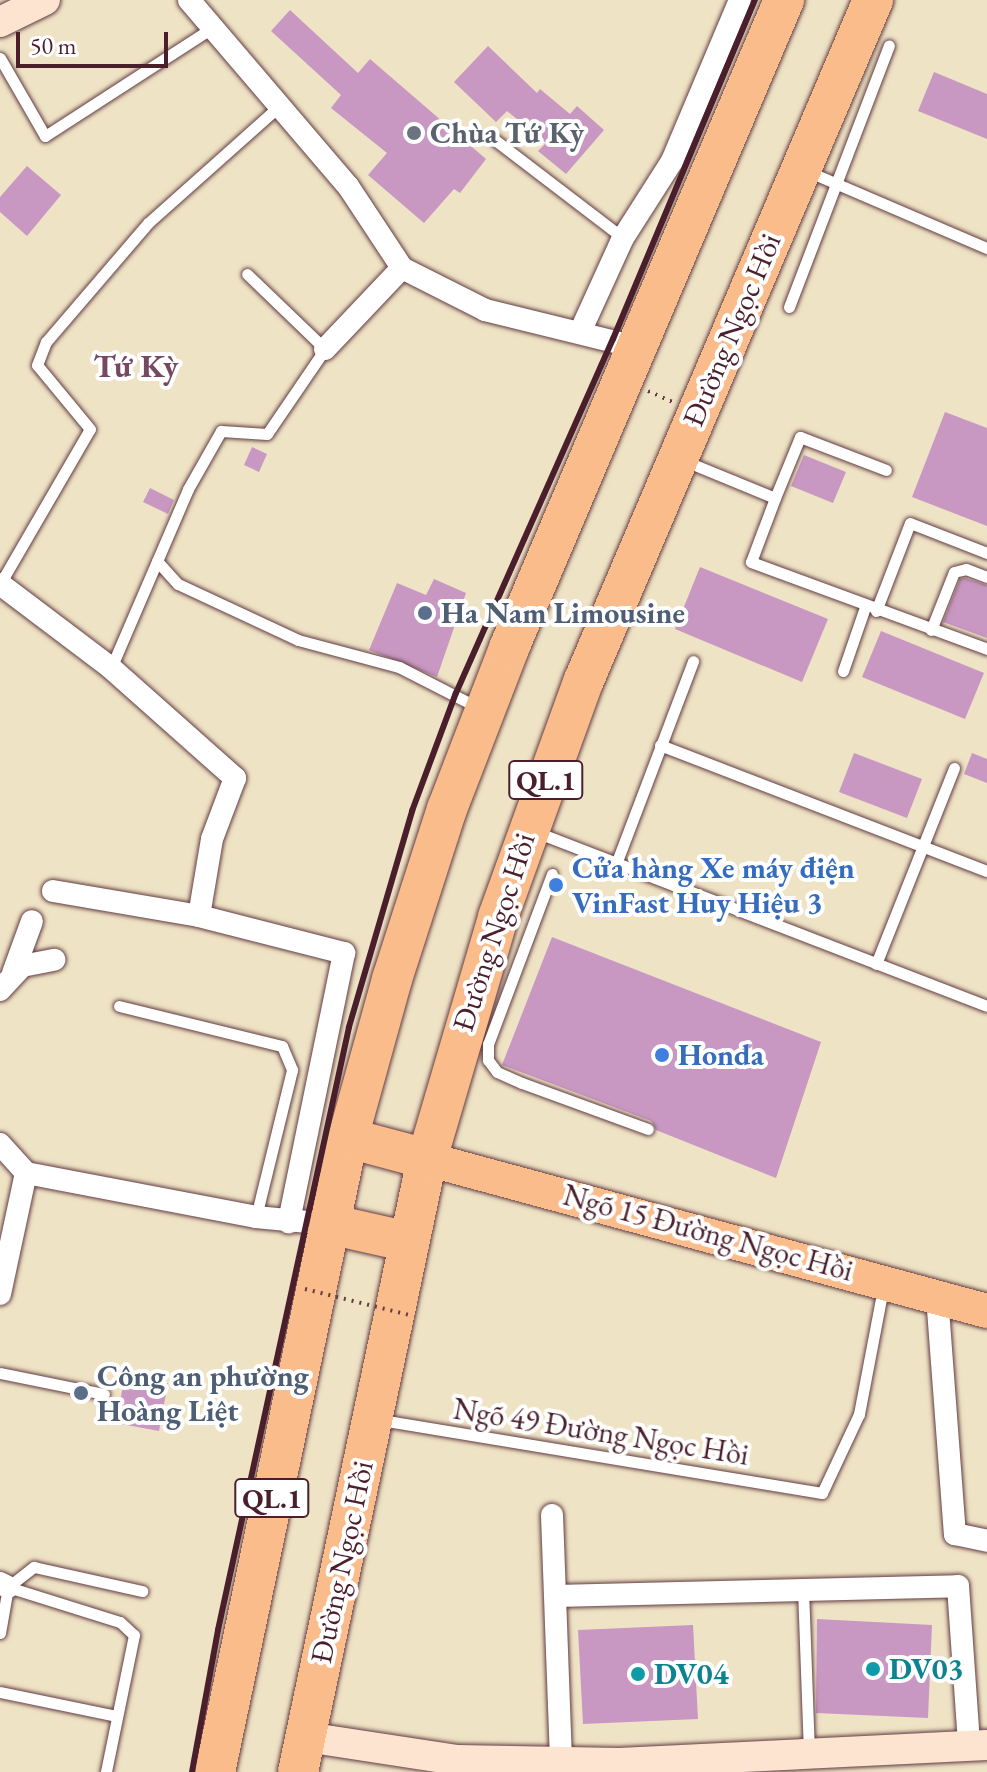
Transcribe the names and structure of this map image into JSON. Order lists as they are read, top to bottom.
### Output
{
  "streets": {
    "highway": ["Đường Ngọc Hồi", "QL.1"],
    "main road": ["Ngõ 15 Đường Ngọc Hồi"],
    "lane": ["Ngõ 49 Đường Ngọc Hồi"]
  },
  "crossings": [
    ["Đường Ngọc Hồi", "Ngõ 15 Đường Ngọc Hồi"],
    ["Đường Ngọc Hồi", "Ngõ 49 Đường Ngọc Hồi"],
    ["Ngõ 15 Đường Ngọc Hồi", "Ngõ 49 Đường Ngọc Hồi"]
  ],
  "districts": ["Tứ Kỳ"],
  "places": [
    "Chùa Tứ Kỳ",
    "Ha Nam Limousine",
    "Cửa hàng Xe máy điện VinFast Huy Hiệu 3",
    "Honda",
    "Công an phường Hoàng Liệt",
    "DV03",
    "DV04"
  ],
  "scale_bar": "50 m"
}
